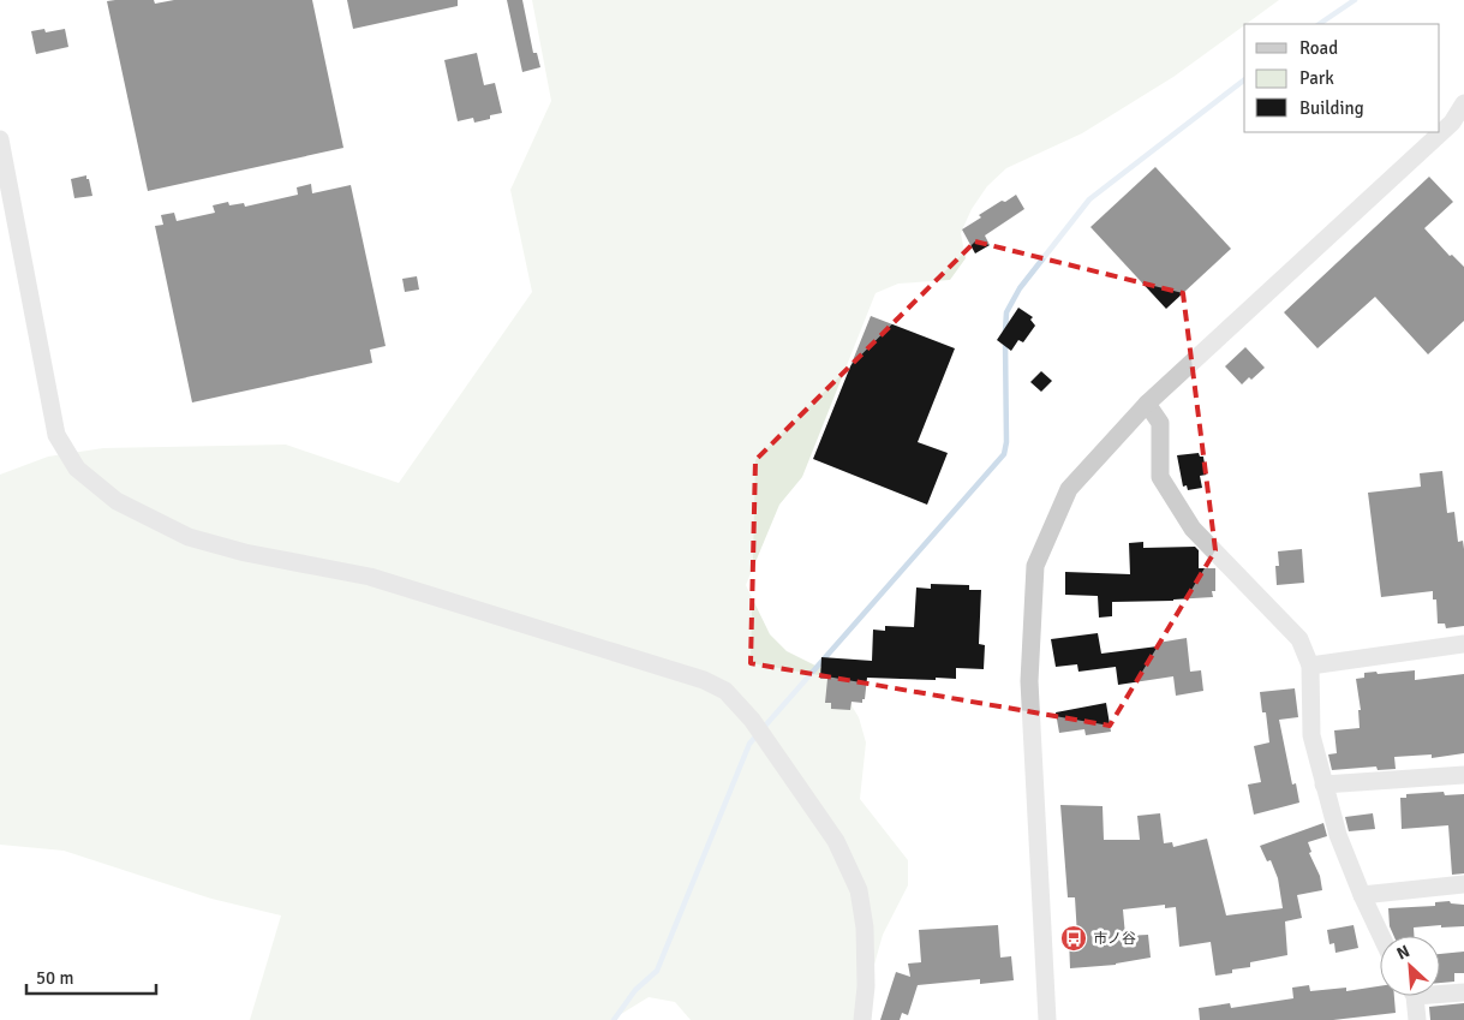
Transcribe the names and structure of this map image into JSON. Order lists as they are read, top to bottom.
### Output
{
  "places": {
    "bus stop": ["市ノ谷"]
  },
  "legend": ["Road", "Park", "Building"],
  "scale_bar": "50 m",
  "north": "top left"
}
